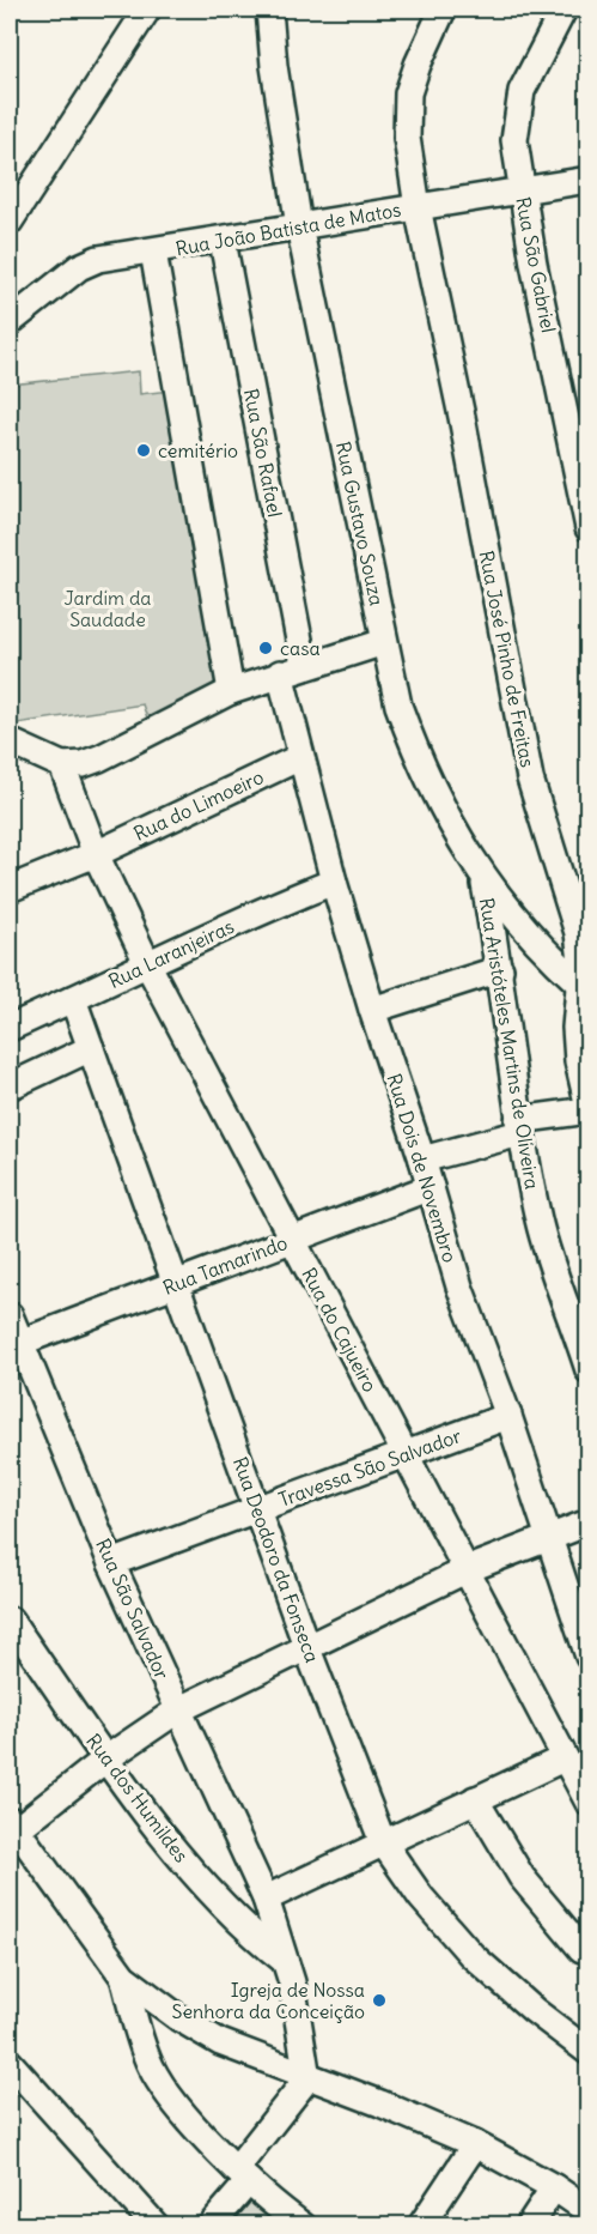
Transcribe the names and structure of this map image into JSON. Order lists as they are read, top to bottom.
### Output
{
  "streets": {
    "street": [
      "Rua João Batista de Matos",
      "Rua São Gabriel",
      "Rua São Rafael",
      "Rua Gustavo Souza",
      "Rua José Pinho de Freitas",
      "Rua do Limoeiro",
      "Rua Laranjeiras",
      "Rua Aristóteles Martins de Oliveira",
      "Rua Dois de Novembro",
      "Rua Tamarindo",
      "Rua do Cajueiro",
      "Travessa São Salvador",
      "Rua Deodoro da Fonseca",
      "Rua São Salvador",
      "Rua dos Humildes"
    ]
  },
  "crossings": [
    ["Rua João Batista de Matos", "Rua São Gabriel"],
    ["Rua João Batista de Matos", "Rua São Rafael"],
    ["Rua João Batista de Matos", "Rua Gustavo Souza"],
    ["Rua João Batista de Matos", "Rua José Pinho de Freitas"],
    ["Rua Gustavo Souza", "Rua José Pinho de Freitas"],
    ["Rua Gustavo Souza", "Rua Aristóteles Martins de Oliveira"],
    ["Rua do Limoeiro", "Rua Dois de Novembro"],
    ["Rua do Limoeiro", "Rua do Cajueiro"],
    ["Rua Laranjeiras", "Rua Dois de Novembro"],
    ["Rua Laranjeiras", "Rua do Cajueiro"],
    ["Rua Laranjeiras", "Rua Deodoro da Fonseca"],
    ["Rua Dois de Novembro", "Rua Tamarindo"],
    ["Rua Dois de Novembro", "Travessa São Salvador"],
    ["Rua Tamarindo", "Rua do Cajueiro"],
    ["Rua Tamarindo", "Rua Deodoro da Fonseca"],
    ["Rua Tamarindo", "Rua São Salvador"],
    ["Rua do Cajueiro", "Travessa São Salvador"],
    ["Travessa São Salvador", "Rua Deodoro da Fonseca"],
    ["Travessa São Salvador", "Rua São Salvador"],
    ["Rua São Salvador", "Rua dos Humildes"]
  ],
  "parks": ["Jardim da Saudade"],
  "places": ["cemitério", "casa", "Igreja de Nossa Senhora da Conceição"]
}
